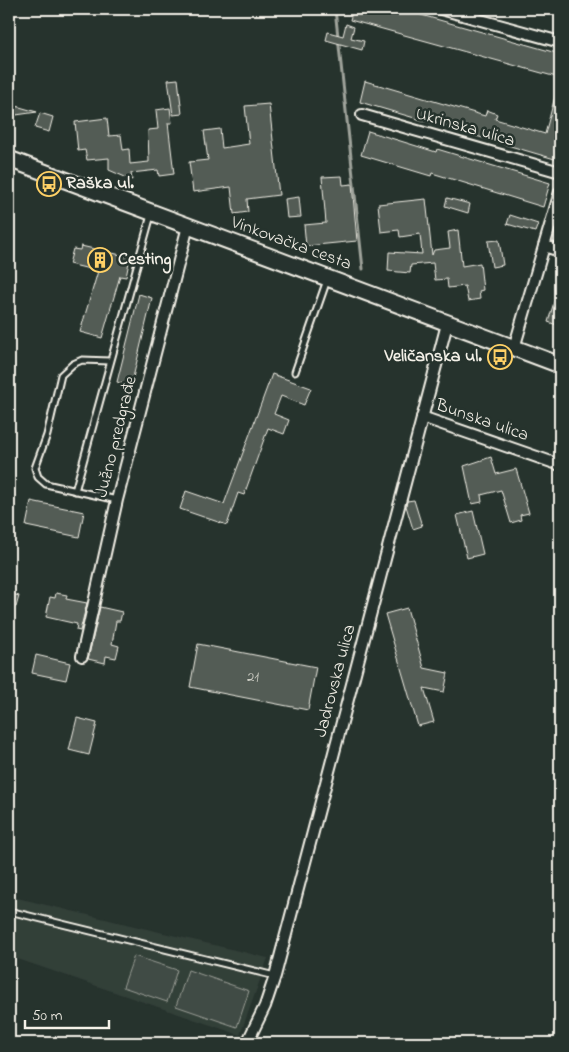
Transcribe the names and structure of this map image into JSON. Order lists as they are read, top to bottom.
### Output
{
  "streets": {
    "main road": ["Vinkovačka cesta"],
    "street": [
      "Ukrinska ulica",
      "Bunska ulica",
      "Južno predgrađe",
      "Jadrovska ulica"
    ]
  },
  "crossings": [
    ["Vinkovačka cesta", "Južno predgrađe"],
    ["Vinkovačka cesta", "Jadrovska ulica"],
    ["Bunska ulica", "Jadrovska ulica"]
  ],
  "places": {
    "bus stop": ["Raška ul.", "Veličanska ul."],
    "building": ["Cesting"]
  },
  "house_numbers": ["21"],
  "scale_bar": "50 m"
}
